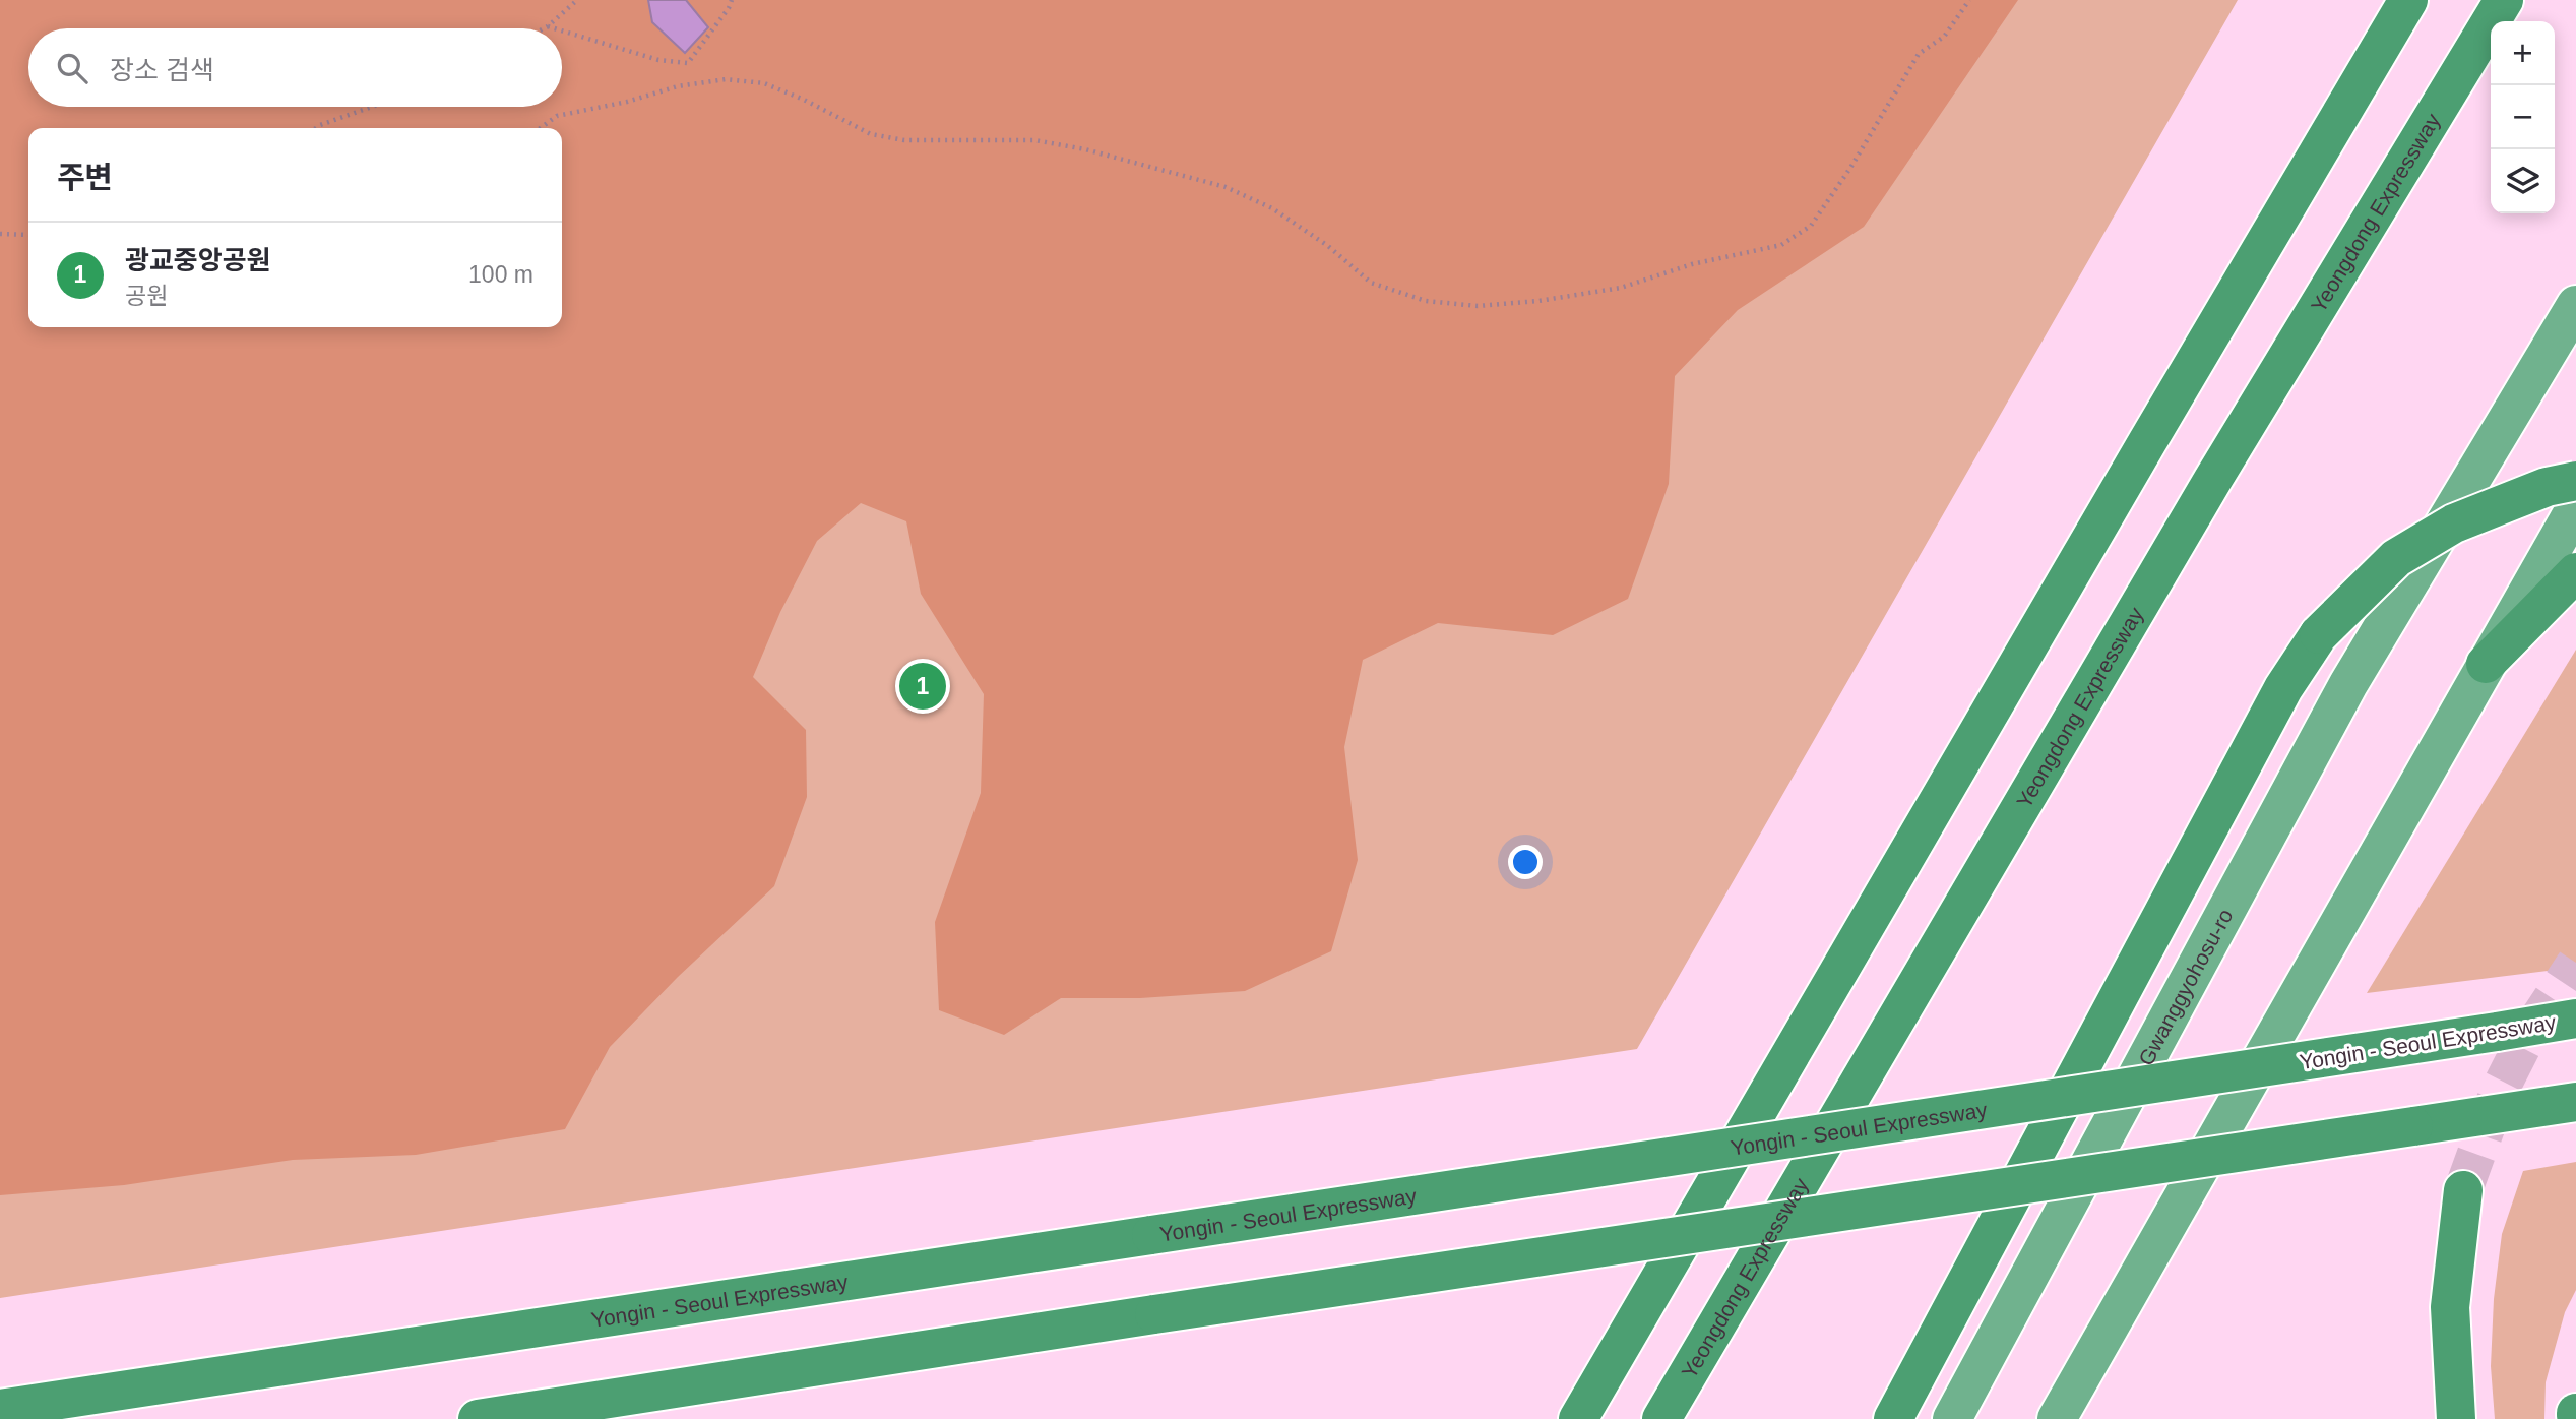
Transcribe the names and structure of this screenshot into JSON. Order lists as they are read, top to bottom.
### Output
{
  "streets": {
    "highway": ["Yeongdong Expressway", "Gwanggyohosu-ro", "Yongin - Seoul Expressway"]
  },
  "page": {
    "map_buttons": ["+", "−"],
    "search": "장소 검색",
    "heading": "주변",
    "list": [
      {
        "mark": "1",
        "name": "광교중앙공원",
        "note": "공원",
        "value": "100 m"
      }
    ],
    "pins": "1"
  }
}
